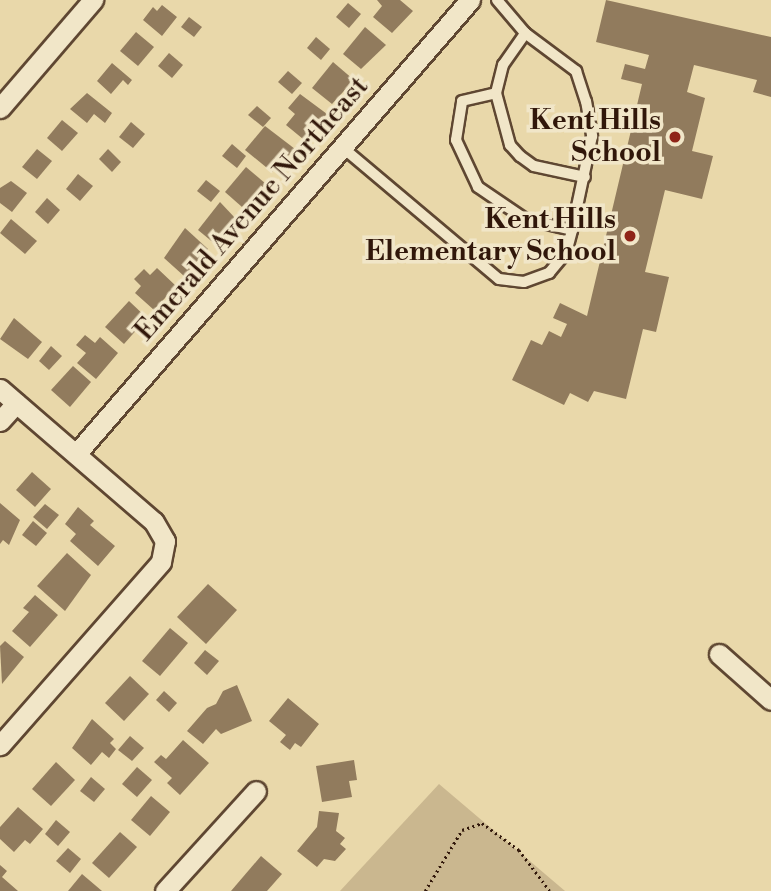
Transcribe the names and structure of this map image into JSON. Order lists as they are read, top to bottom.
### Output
{
  "streets": {
    "street": ["Emerald Avenue Northeast"]
  },
  "places": ["Kent Hills School", "Kent Hills Elementary School"]
}
